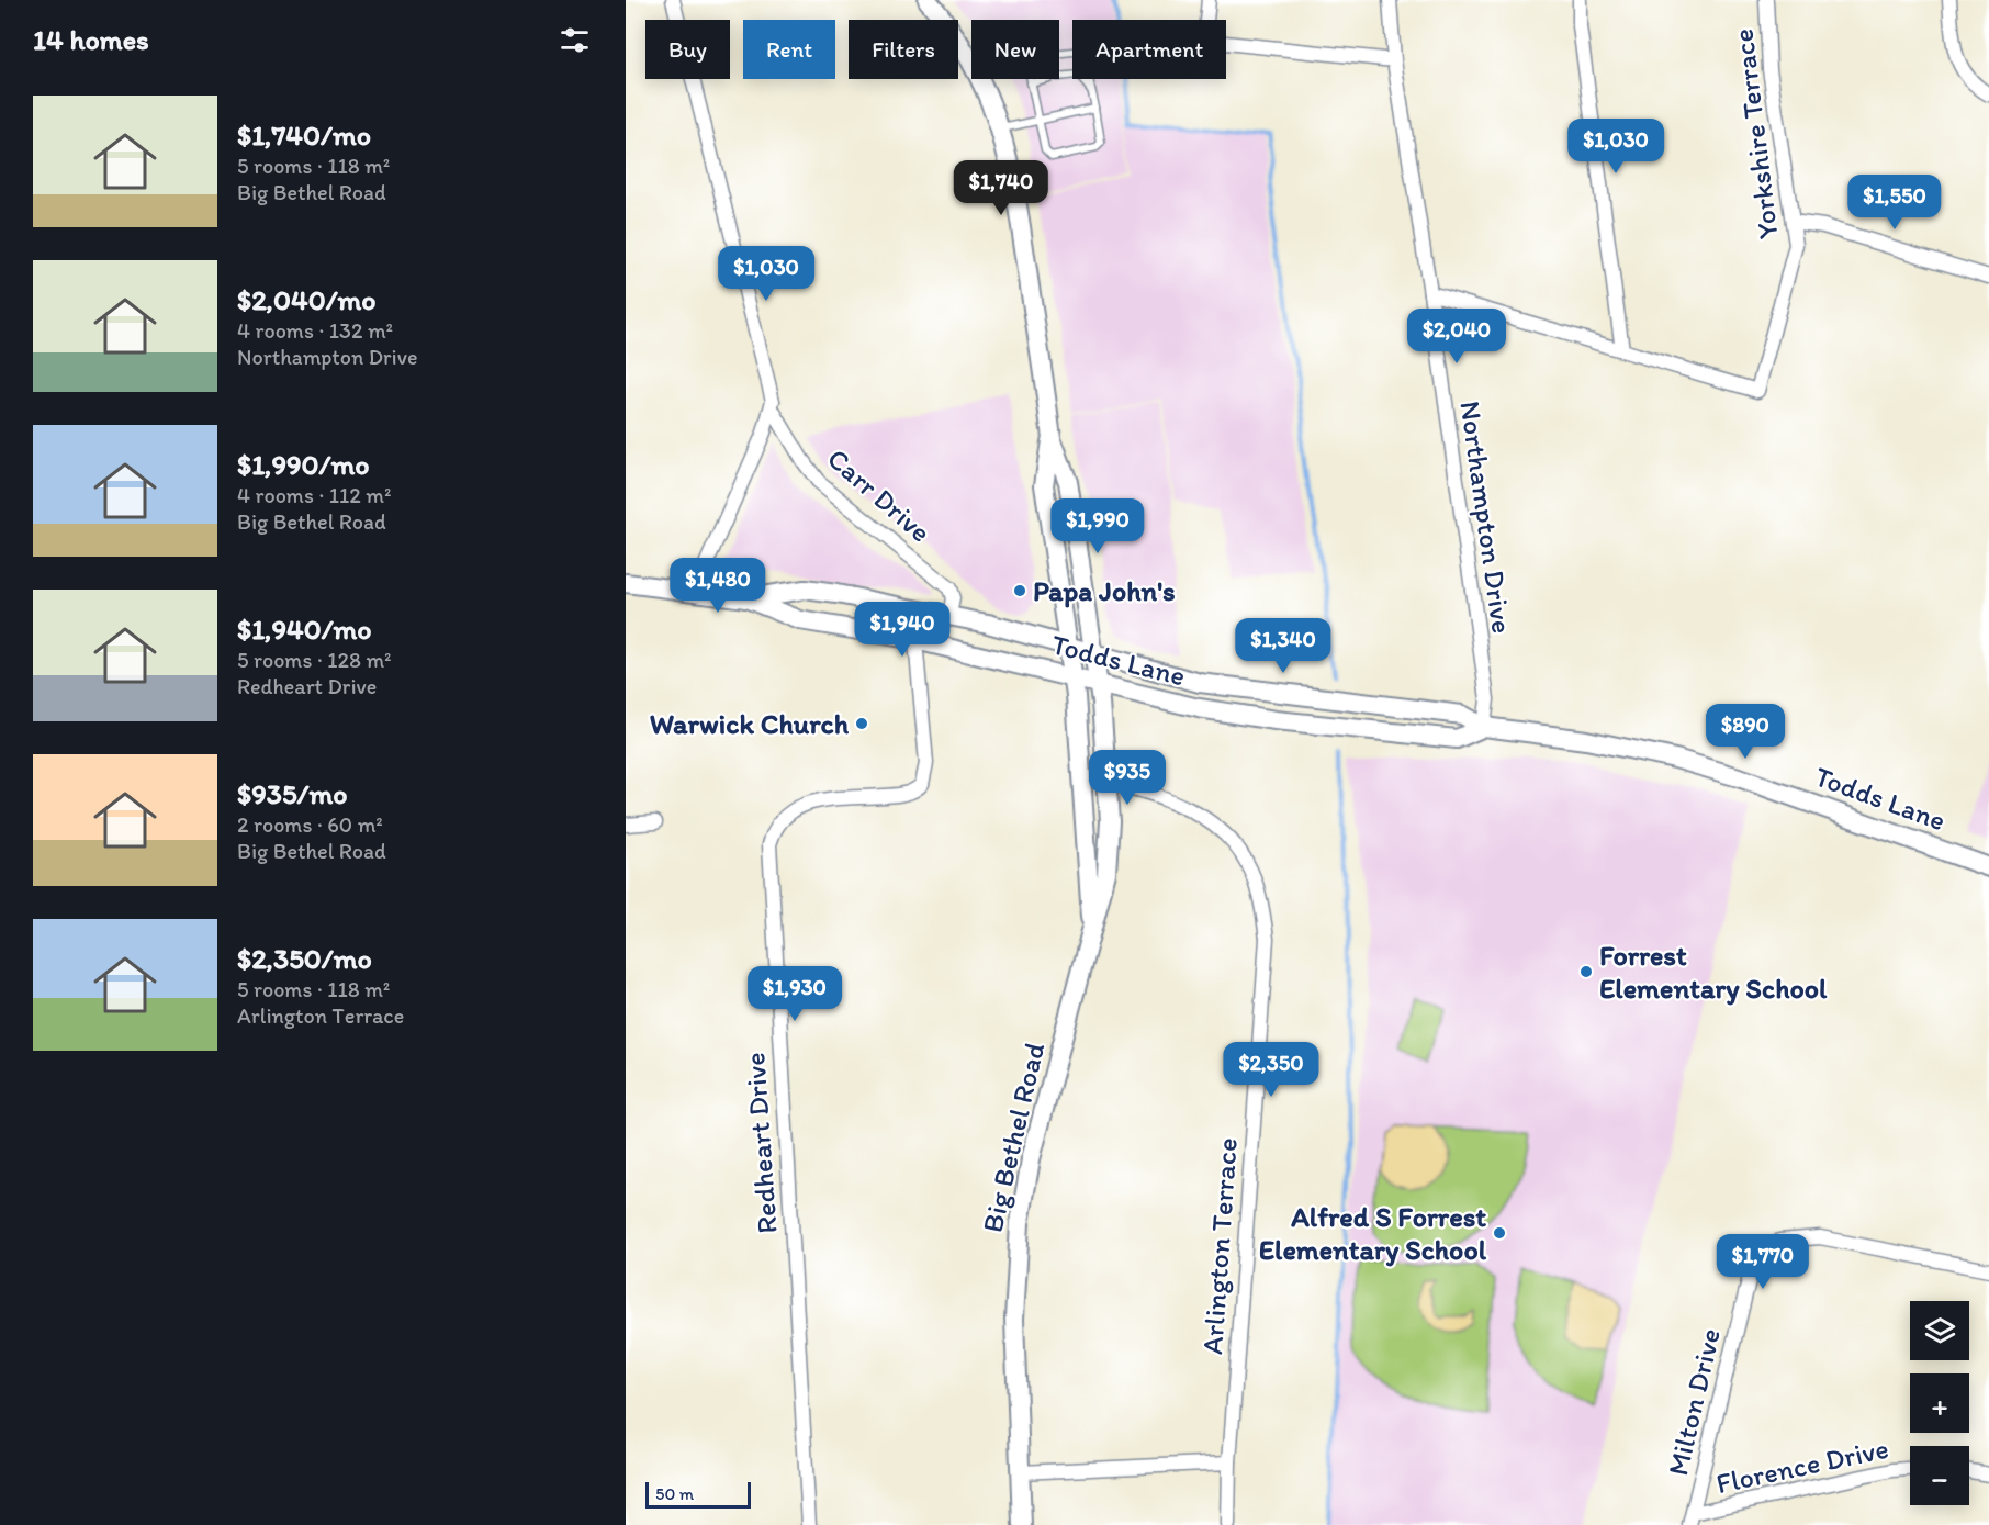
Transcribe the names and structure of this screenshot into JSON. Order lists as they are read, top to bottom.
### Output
{
  "streets": {
    "main road": ["Todds Lane", "Big Bethel Road"],
    "street": [
      "Yorkshire Terrace",
      "Carr Drive",
      "Northampton Drive",
      "Redheart Drive",
      "Arlington Terrace",
      "Milton Drive",
      "Florence Drive"
    ]
  },
  "crossings": [
    ["Yorkshire Terrace", "Northampton Drive"],
    ["Carr Drive", "Todds Lane"],
    ["Northampton Drive", "Todds Lane"],
    ["Todds Lane", "Big Bethel Road"],
    ["Todds Lane", "Redheart Drive"],
    ["Big Bethel Road", "Arlington Terrace"],
    ["Milton Drive", "Florence Drive"]
  ],
  "places": [
    "Papa John's",
    "Warwick Church",
    "Forrest Elementary School",
    "Alfred S Forrest Elementary School"
  ],
  "scale_bar": "50 m",
  "page": {
    "heading": "14 homes",
    "chip": [
      "Buy",
      "Rent",
      "Filters",
      "New",
      "Apartment"
    ],
    "list": [
      {
        "name": "$1,740/mo",
        "note": "5 rooms · 118 m² · Big Bethel Road"
      },
      {
        "name": "$2,040/mo",
        "note": "4 rooms · 132 m² · Northampton Drive"
      },
      {
        "name": "$1,990/mo",
        "note": "4 rooms · 112 m² · Big Bethel Road"
      },
      {
        "name": "$1,940/mo",
        "note": "5 rooms · 128 m² · Redheart Drive"
      },
      {
        "name": "$935/mo",
        "note": "2 rooms · 60 m² · Big Bethel Road"
      },
      {
        "name": "$2,350/mo",
        "note": "5 rooms · 118 m² · Arlington Terrace"
      }
    ],
    "price": [
      "$1,030",
      "$1,740",
      "$1,550",
      "$1,030",
      "$2,040",
      "$1,990",
      "$1,480",
      "$1,940",
      "$1,340",
      "$890",
      "$935",
      "$1,930",
      "$2,350",
      "$1,770"
    ],
    "map_buttons": ["+", "−"],
    "scale": "50 m"
  }
}
